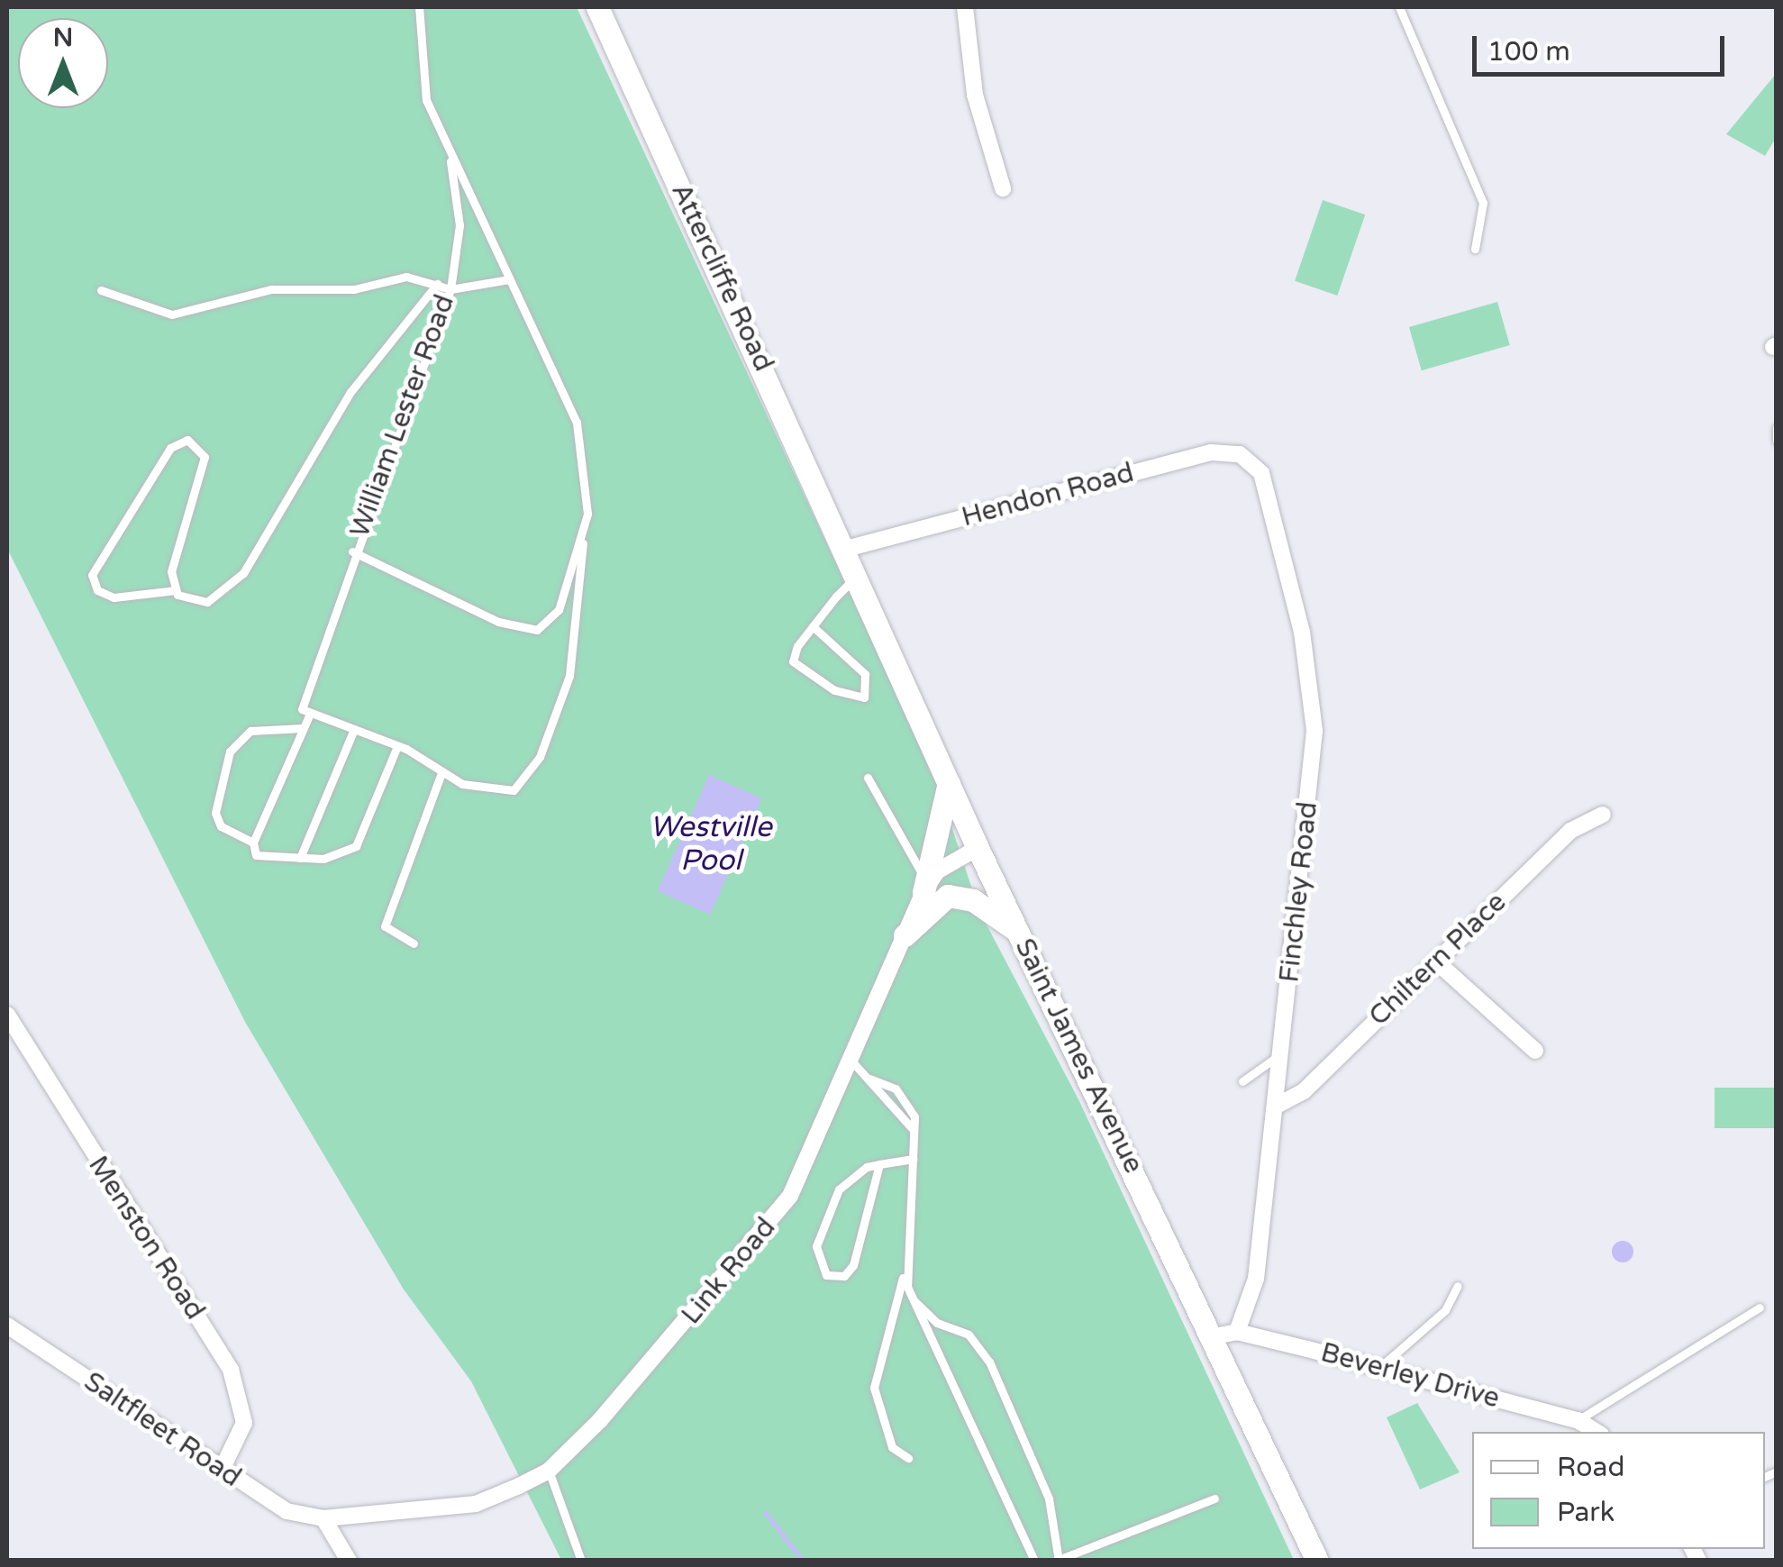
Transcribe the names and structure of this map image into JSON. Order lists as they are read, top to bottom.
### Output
{
  "streets": {
    "main road": ["Attercliffe Road", "Saint James Avenue"],
    "street": [
      "Hendon Road",
      "Finchley Road",
      "Chiltern Place",
      "Menston Road",
      "Link Road",
      "Beverley Drive",
      "Saltfleet Road"
    ],
    "lane": ["William Lester Road"]
  },
  "crossings": [
    ["Attercliffe Road", "Hendon Road"],
    ["Attercliffe Road", "Saint James Avenue"],
    ["Hendon Road", "Finchley Road"],
    ["Hendon Road", "Saint James Avenue"],
    ["Finchley Road", "Chiltern Place"],
    ["Finchley Road", "Saint James Avenue"],
    ["Finchley Road", "Beverley Drive"],
    ["Saint James Avenue", "Link Road"],
    ["Saint James Avenue", "Beverley Drive"],
    ["Menston Road", "Saltfleet Road"],
    ["Link Road", "Saltfleet Road"]
  ],
  "water": ["Westville Pool"],
  "legend": ["Road", "Park"],
  "scale_bar": "100 m",
  "north": "top"
}
